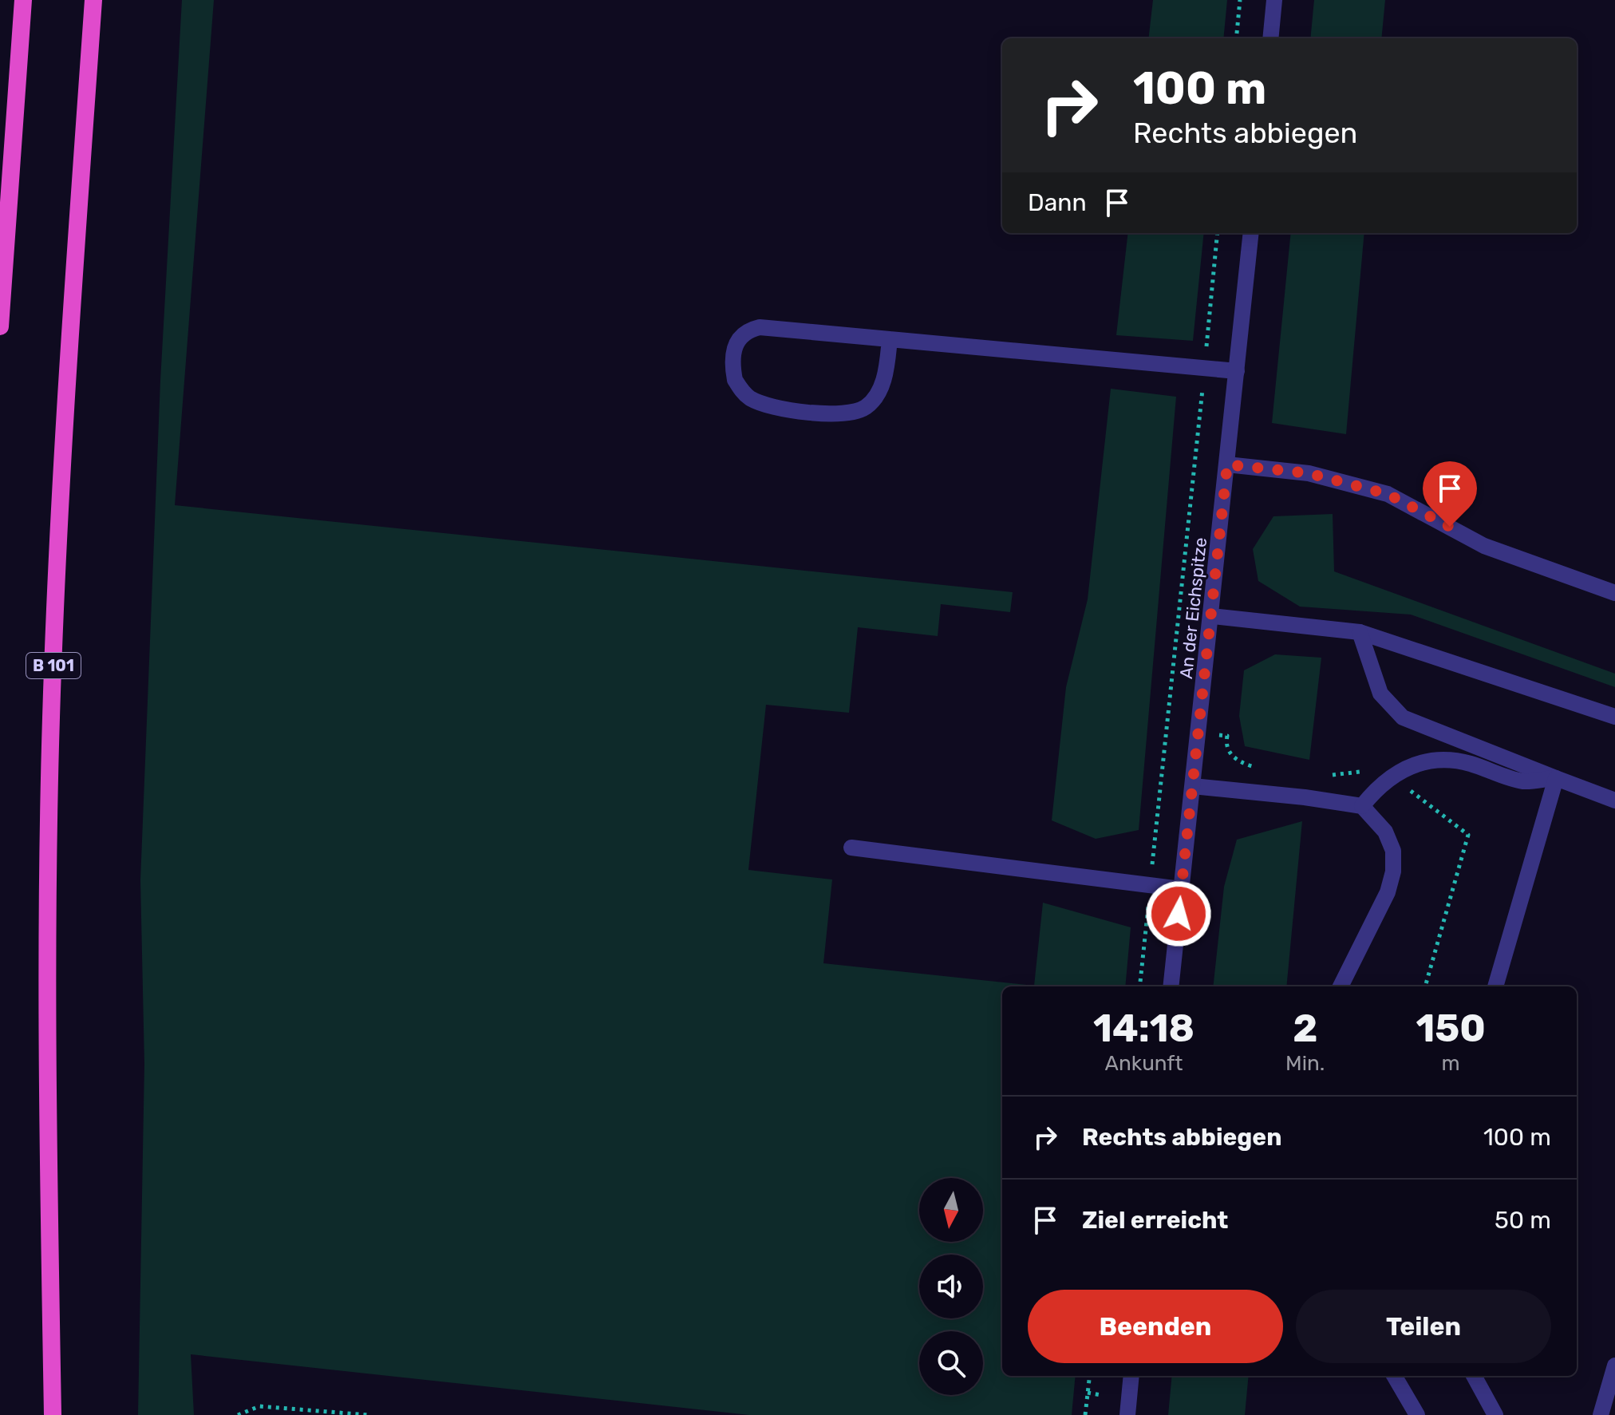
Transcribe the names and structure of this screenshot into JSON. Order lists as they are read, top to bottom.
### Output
{
  "streets": {
    "highway": ["B 101"],
    "street": ["An der Eichspitze"]
  },
  "north": "bottom",
  "page": {
    "turn": ["100 m", "Rechts abbiegen"],
    "then": "Dann",
    "eta": [
      "14:18",
      "Ankunft",
      "2",
      "Min.",
      "150",
      "m"
    ],
    "list": [
      {
        "name": "Rechts abbiegen",
        "value": "100 m"
      },
      {
        "name": "Ziel erreicht",
        "value": "50 m"
      }
    ],
    "buttons": ["Beenden", "Teilen"]
  }
}
